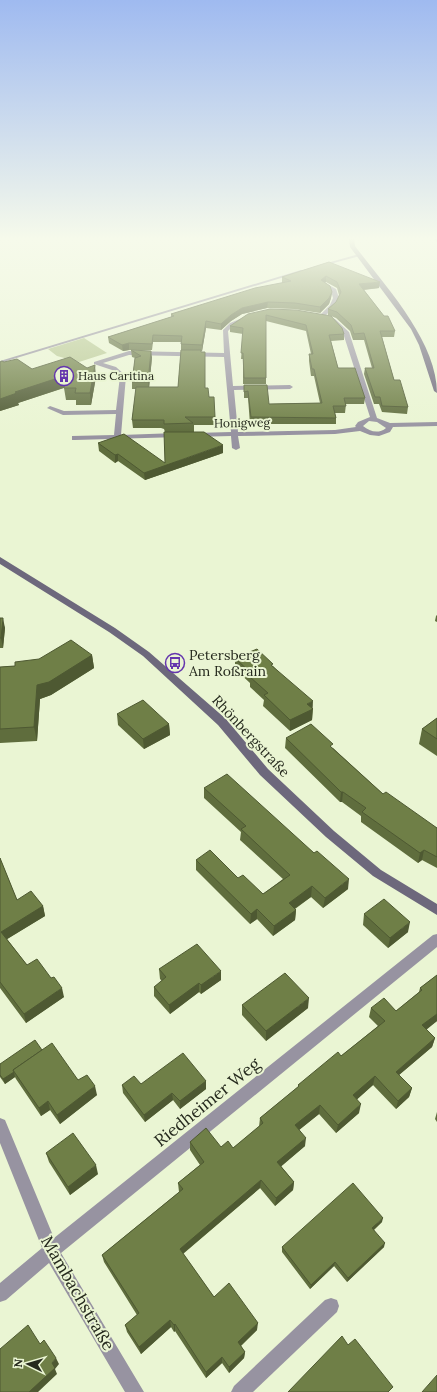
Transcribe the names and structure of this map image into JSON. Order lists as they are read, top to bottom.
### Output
{
  "streets": {
    "street": [
      "Honigweg",
      "Rhönbergstraße",
      "Riedheimer Weg",
      "Mambachstraße"
    ]
  },
  "crossings": [
    ["Riedheimer Weg", "Mambachstraße"]
  ],
  "places": {
    "building": ["Haus Caritina"],
    "bus stop": ["Petersberg Am Roßrain"]
  },
  "north": "left"
}
